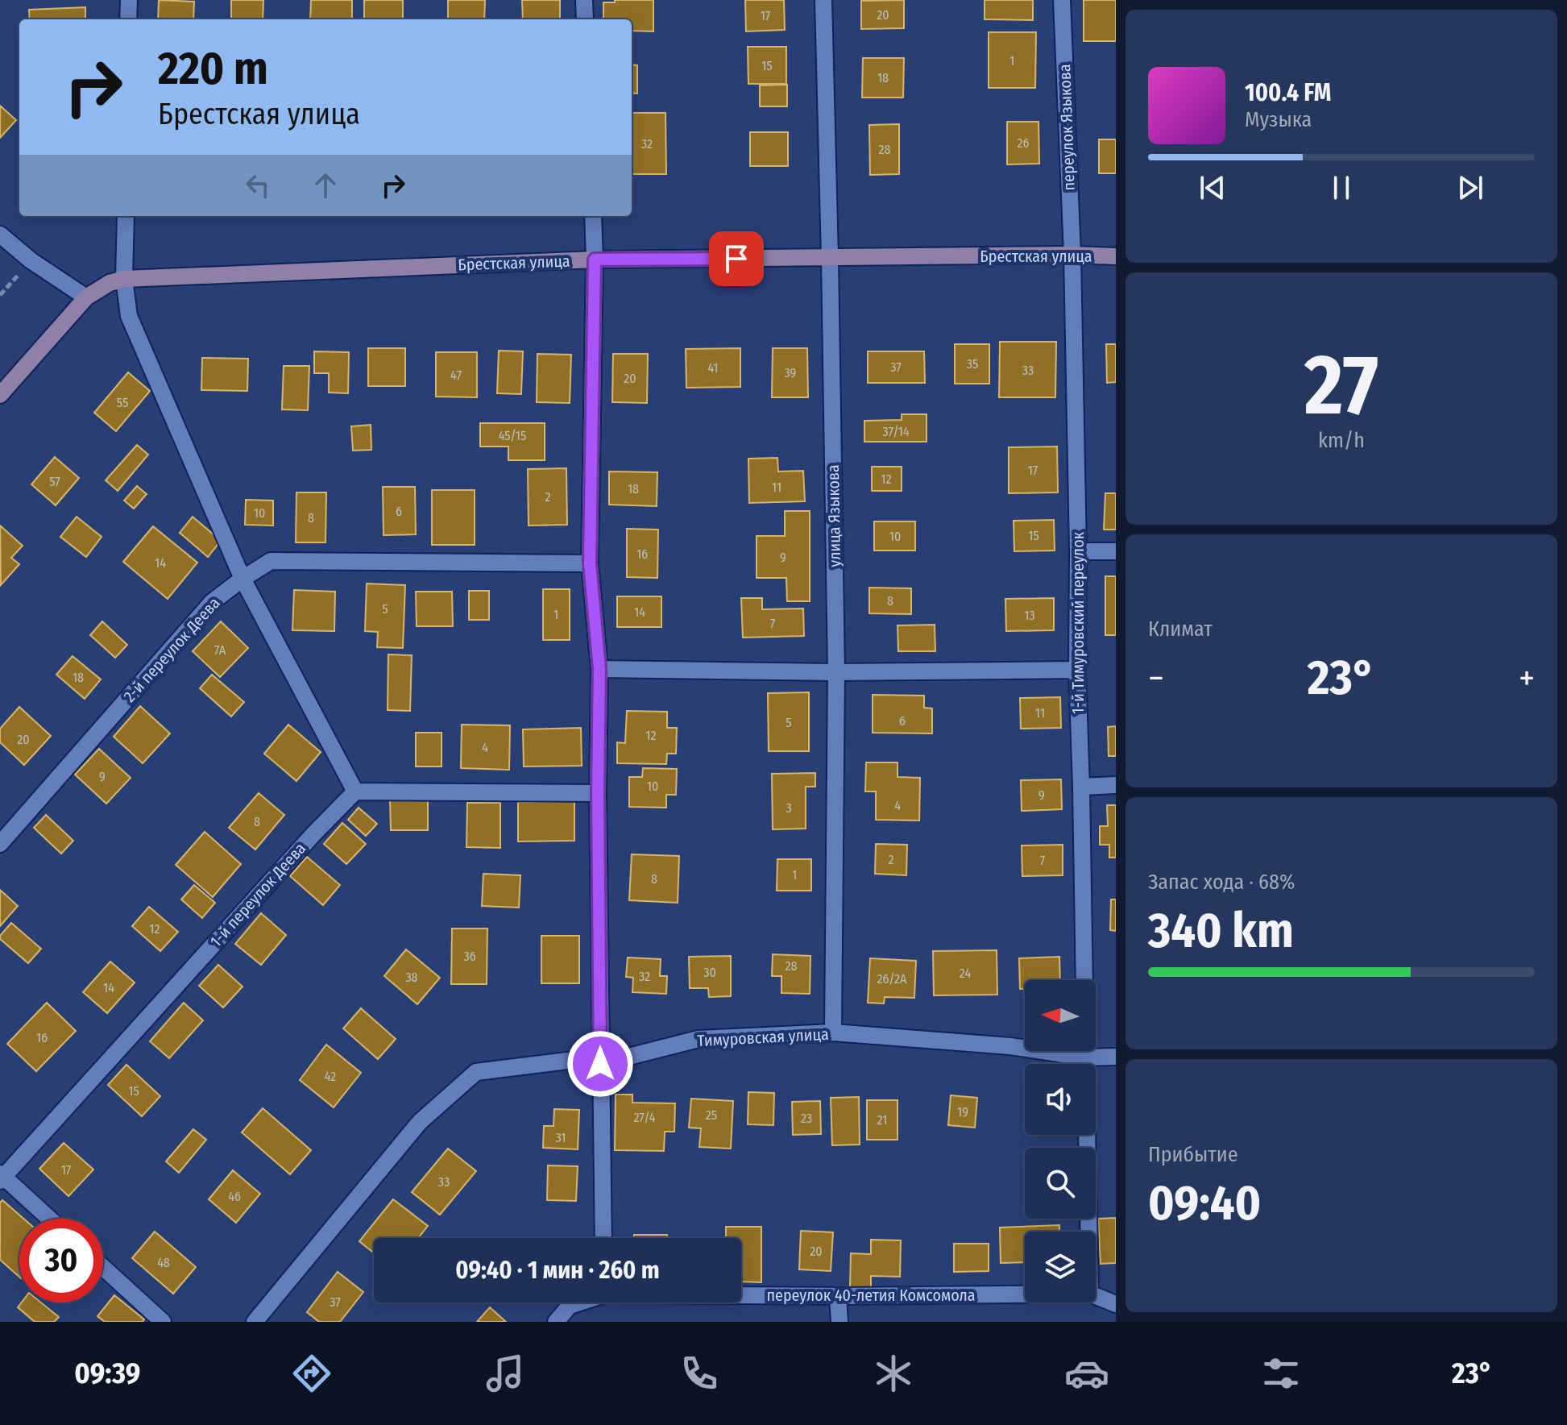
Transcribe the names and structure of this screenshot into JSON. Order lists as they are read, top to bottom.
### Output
{
  "streets": {
    "street": [
      "переулок Языкова",
      "Брестская улица",
      "улица Языкова",
      "1-й Тимуровский переулок",
      "2-й переулок Деева",
      "1-й переулок Деева",
      "Тимуровская улица",
      "переулок 40-летия Комсомола"
    ]
  },
  "crossings": [
    ["переулок Языкова", "Брестская улица"],
    ["переулок Языкова", "1-й Тимуровский переулок"],
    ["Брестская улица", "улица Языкова"],
    ["Брестская улица", "1-й Тимуровский переулок"],
    ["улица Языкова", "Тимуровская улица"]
  ],
  "house_numbers": [
    "20",
    "17",
    "1",
    "15",
    "18",
    "26",
    "32",
    "28",
    "35",
    "37",
    "41",
    "33",
    "39",
    "47",
    "20",
    "55",
    "37/14",
    "45/15",
    "17",
    "12",
    "57",
    "11",
    "18",
    "2",
    "6",
    "10",
    "8",
    "15",
    "10",
    "16",
    "9",
    "14",
    "8",
    "5",
    "14",
    "1",
    "13",
    "7",
    "7А",
    "18",
    "11",
    "6",
    "5",
    "12",
    "20",
    "4",
    "9",
    "10",
    "9",
    "4",
    "3",
    "8",
    "2",
    "7",
    "1",
    "8",
    "12",
    "36",
    "28",
    "30",
    "24",
    "32",
    "38",
    "26/2А",
    "14",
    "16",
    "42",
    "15",
    "19",
    "25",
    "27/4",
    "23",
    "21",
    "31",
    "17",
    "33",
    "46",
    "20",
    "48",
    "37"
  ],
  "north": "left",
  "page": {
    "turn": ["220 m", "Брестская улица"],
    "song": ["100.4 FM", "Музыка"],
    "tile": [
      ["27", "km/h"],
      "Климат",
      ["Запас хода · 68%", "340 km"],
      ["Прибытие", "09:40"]
    ],
    "heat": ["−", "23°", "+"],
    "limit": "30",
    "trip": "09:40 · 1 мин · 260 m",
    "tabs": ["09:39", "23°"]
  }
}
